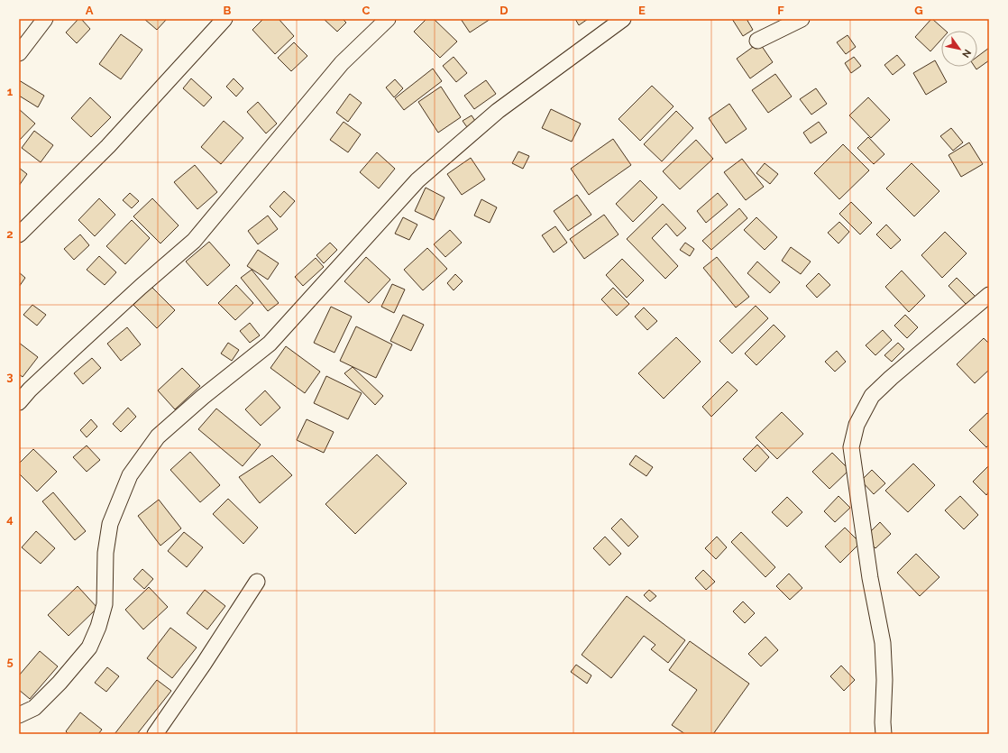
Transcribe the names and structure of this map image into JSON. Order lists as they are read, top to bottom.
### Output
{
  "north": "bottom right",
  "grid": {
    "columns": [
      "A",
      "B",
      "C",
      "D",
      "E",
      "F",
      "G"
    ],
    "rows": [
      "1",
      "2",
      "3",
      "4",
      "5"
    ]
  }
}
